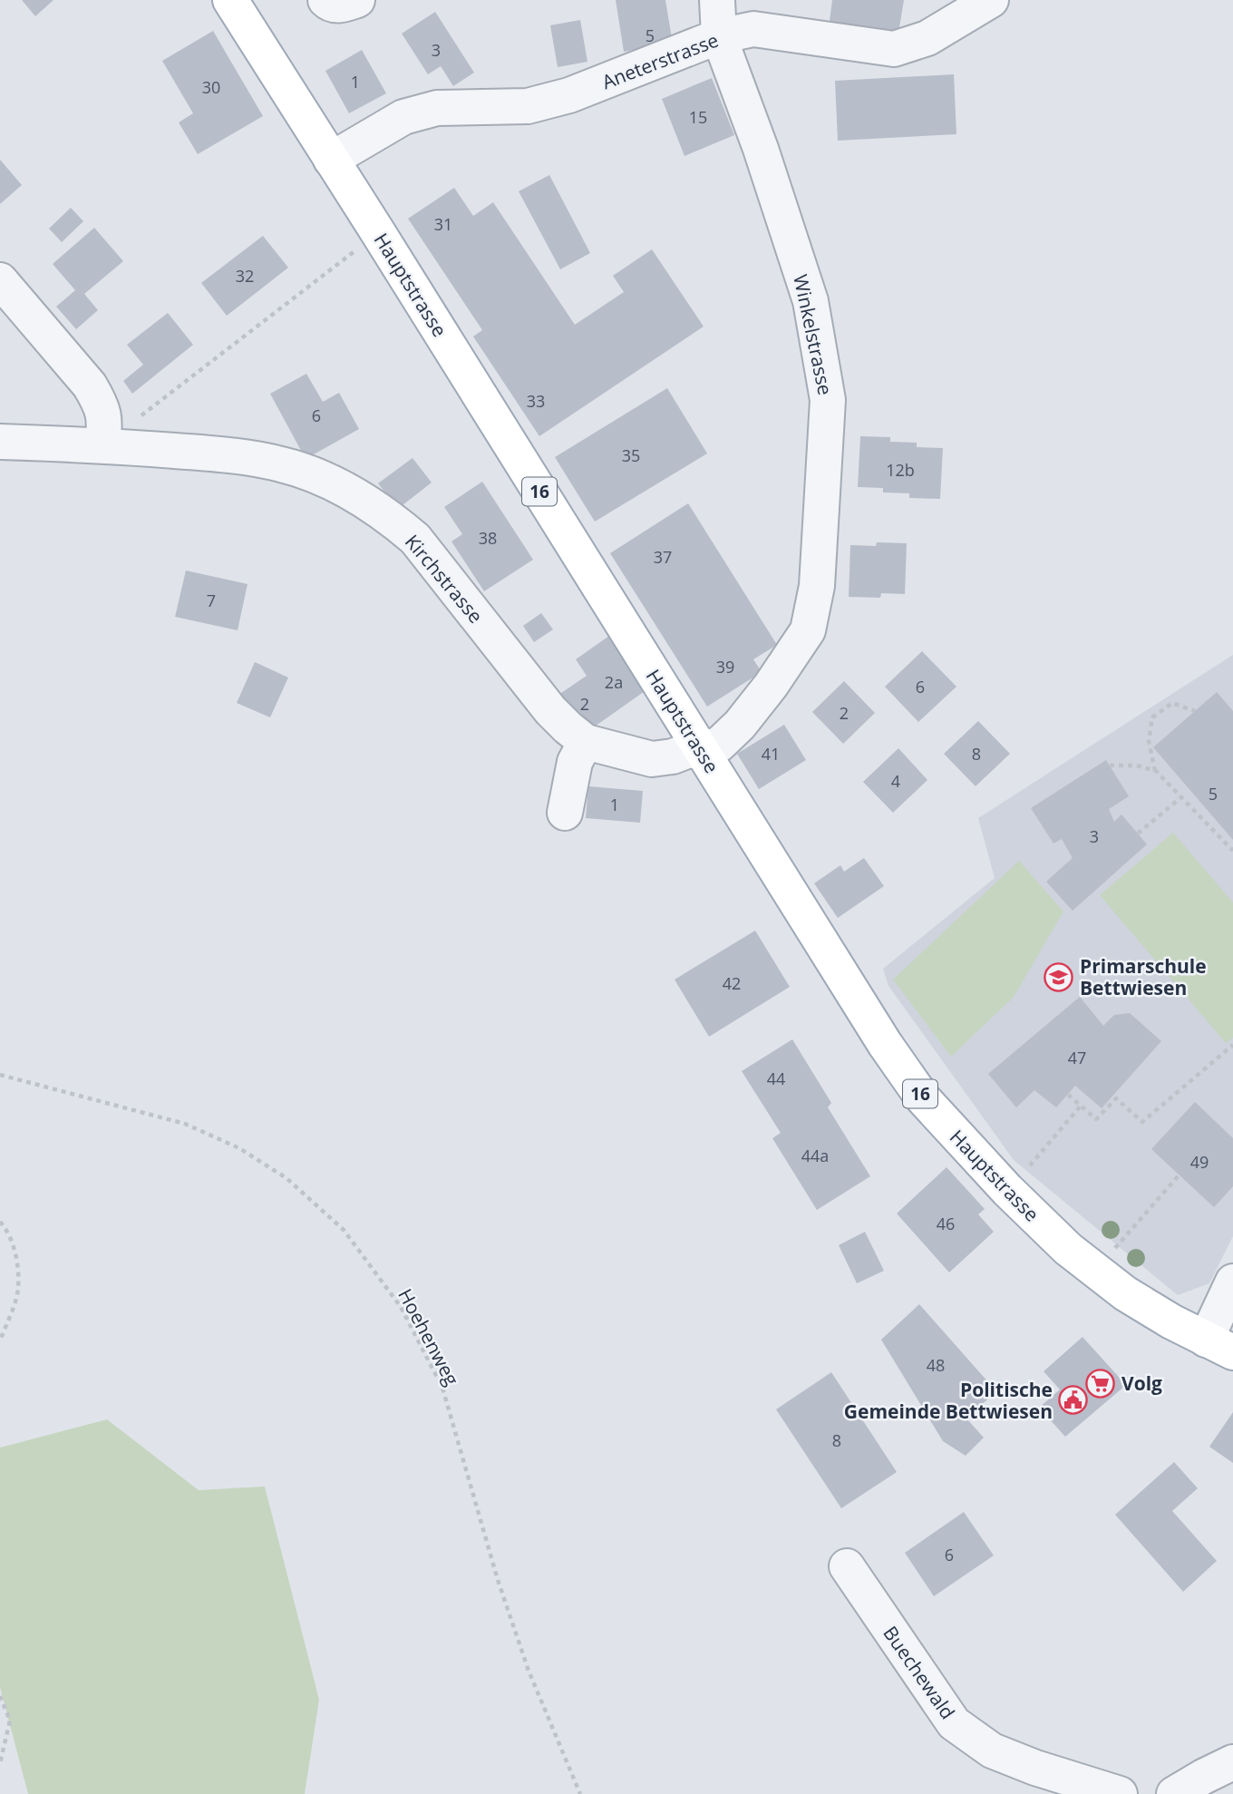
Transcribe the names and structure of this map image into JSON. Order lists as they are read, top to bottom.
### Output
{
  "streets": {
    "main road": ["Hauptstrasse", "16"],
    "street": [
      "Aneterstrasse",
      "Winkelstrasse",
      "Kirchstrasse",
      "Buechewald"
    ],
    "path": ["Hoehenweg"]
  },
  "crossings": [
    ["Aneterstrasse", "Hauptstrasse"],
    ["Aneterstrasse", "Winkelstrasse"],
    ["Hauptstrasse", "Winkelstrasse"],
    ["Hauptstrasse", "Kirchstrasse"],
    ["Winkelstrasse", "Kirchstrasse"]
  ],
  "places": {
    "school or university": ["Primarschule Bettwiesen"],
    "supermarket": ["Volg"],
    "public building": ["Politische Gemeinde Bettwiesen"]
  },
  "house_numbers": [
    "5",
    "3",
    "1",
    "30",
    "15",
    "31",
    "32",
    "33",
    "6",
    "35",
    "12b",
    "38",
    "37",
    "7",
    "39",
    "2a",
    "6",
    "2",
    "2",
    "41",
    "8",
    "4",
    "5",
    "1",
    "3",
    "42",
    "47",
    "44",
    "44a",
    "49",
    "46",
    "48",
    "8",
    "6"
  ]
}
